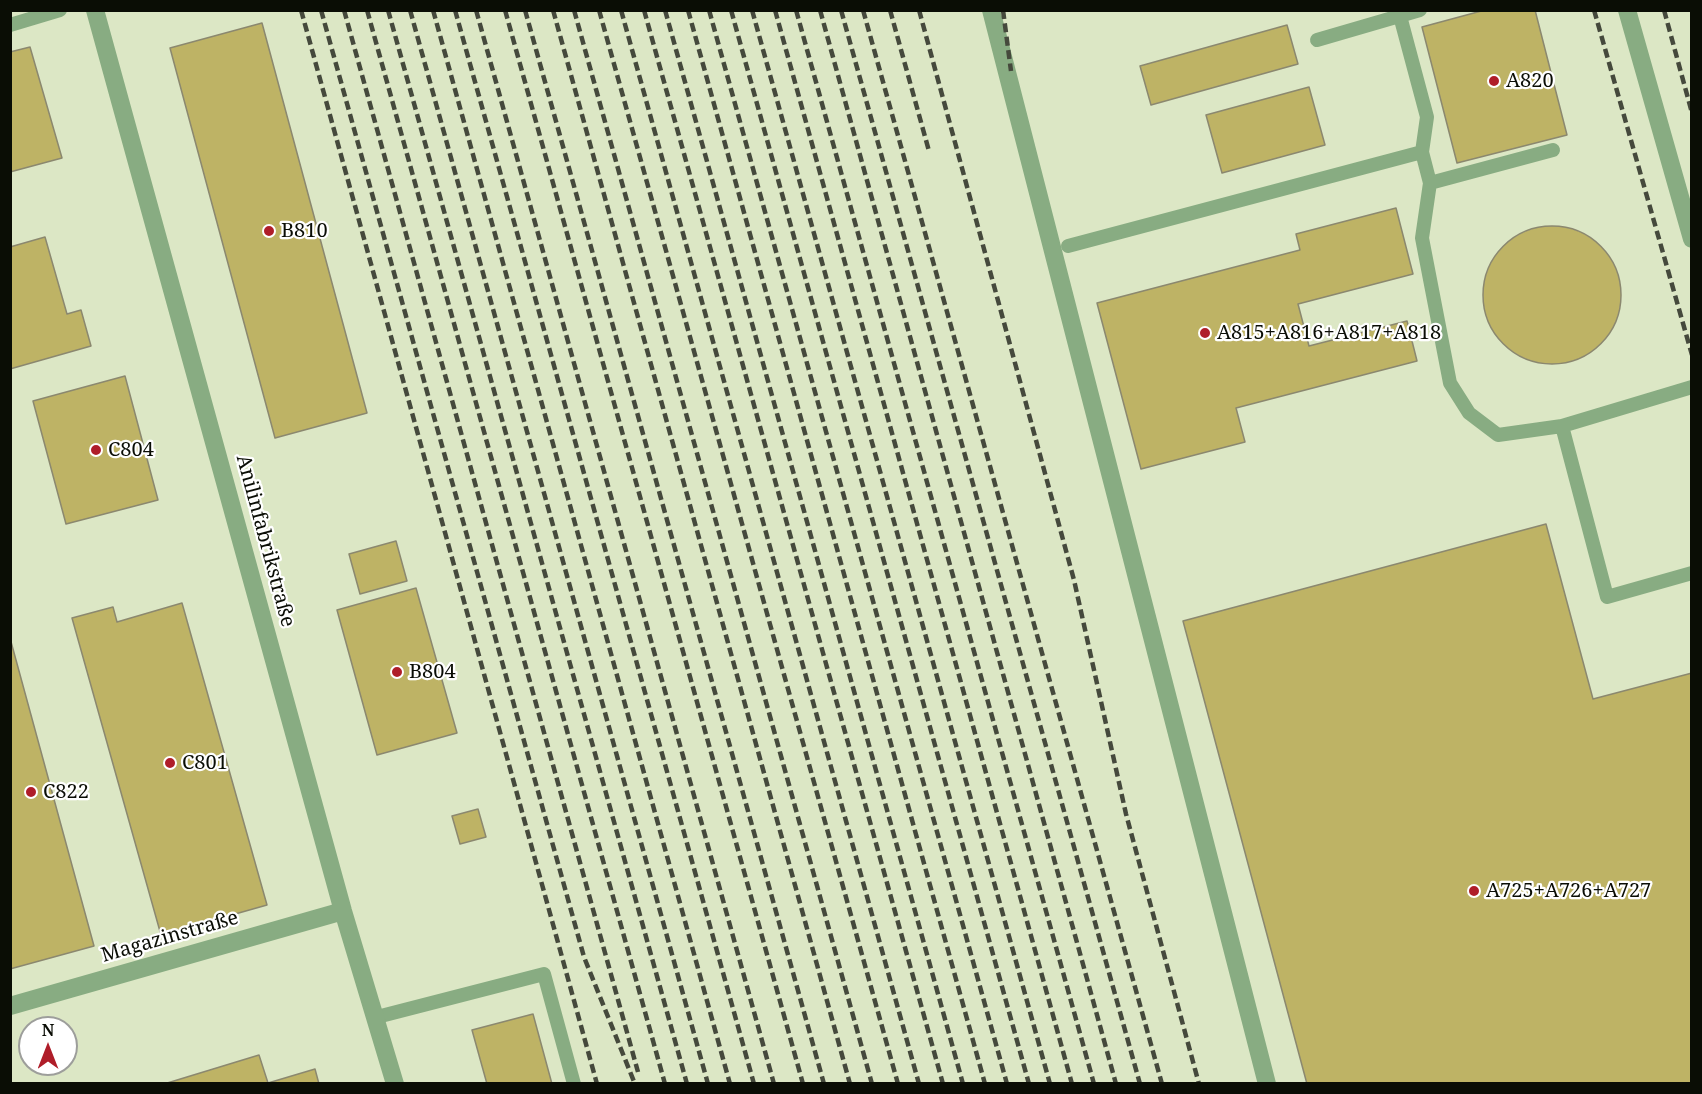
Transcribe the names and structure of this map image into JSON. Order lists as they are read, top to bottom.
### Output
{
  "streets": {
    "street": ["Anilinfabrikstraße", "Magazinstraße"]
  },
  "crossings": [
    ["Anilinfabrikstraße", "Magazinstraße"]
  ],
  "places": [
    "A820",
    "B810",
    "A815+A816+A817+A818",
    "C804",
    "B804",
    "C801",
    "C822",
    "A725+A726+A727"
  ],
  "north": "top"
}
